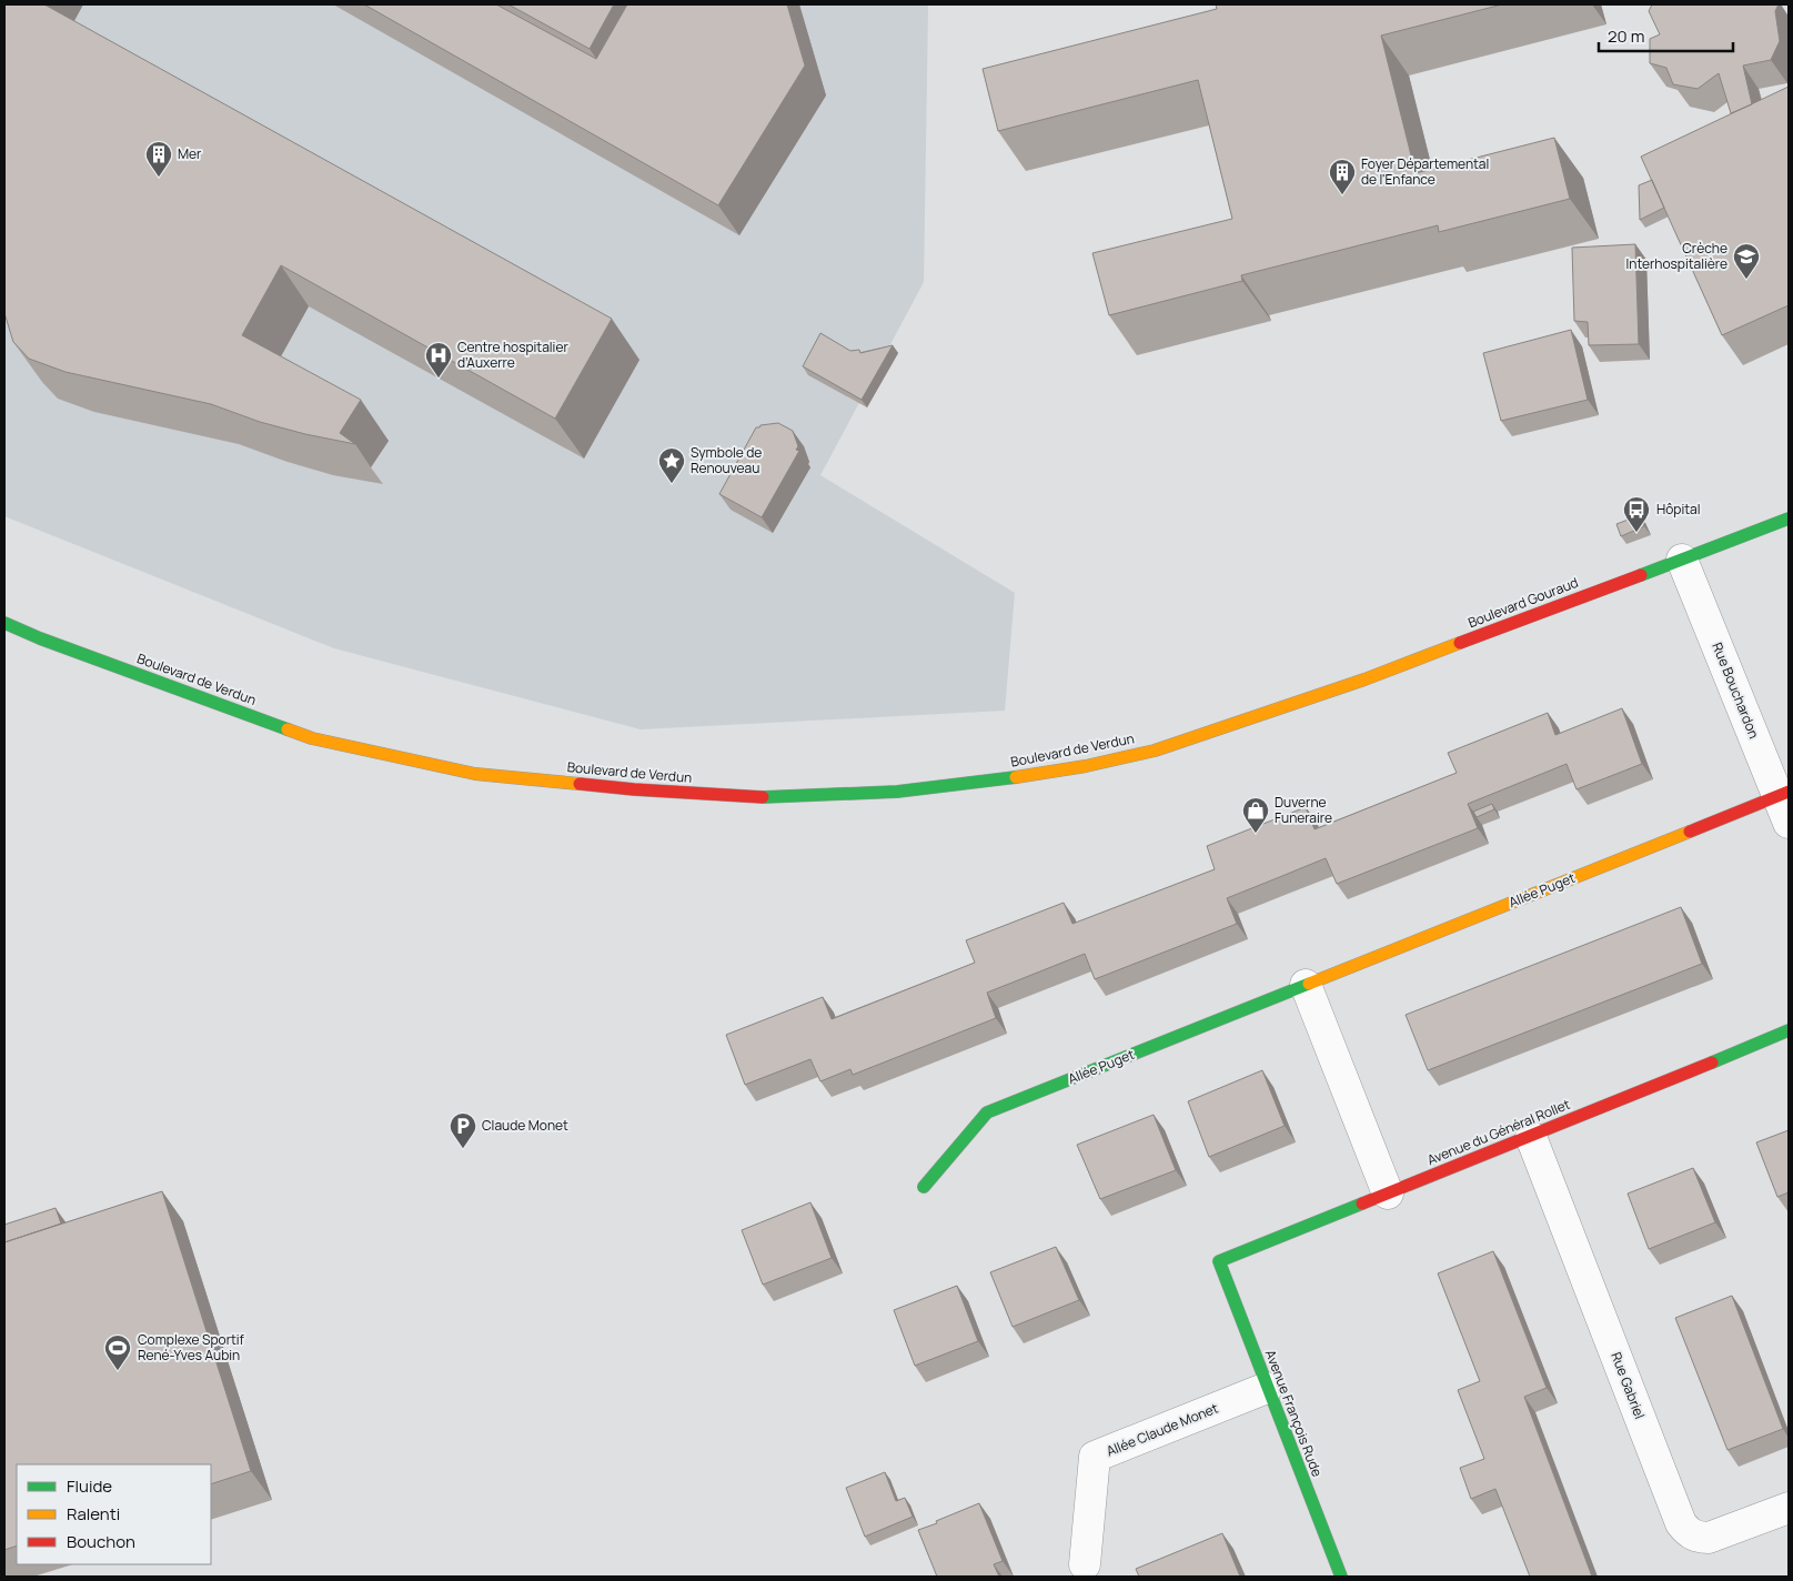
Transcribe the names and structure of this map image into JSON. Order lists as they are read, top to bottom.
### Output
{
  "streets": {
    "street": [
      "Boulevard Gouraud",
      "Boulevard de Verdun",
      "Rue Bouchardon",
      "Allée Puget",
      "Avenue du Général Rollet",
      "Rue Gabriel",
      "Avenue François Rude",
      "Allée Claude Monet"
    ]
  },
  "crossings": [
    ["Boulevard Gouraud", "Boulevard de Verdun"],
    ["Boulevard Gouraud", "Rue Bouchardon"],
    ["Rue Bouchardon", "Allée Puget"],
    ["Avenue du Général Rollet", "Rue Gabriel"],
    ["Avenue du Général Rollet", "Avenue François Rude"],
    ["Avenue François Rude", "Allée Claude Monet"]
  ],
  "places": {
    "building": ["Mer", "Foyer Départemental de l'Enfance"],
    "school or university": ["Crèche Interhospitalière"],
    "hospital": ["Centre hospitalier d’Auxerre"],
    "place": ["Symbole de Renouveau"],
    "bus stop": ["Hôpital"],
    "shop": ["Duverne Funeraire"],
    "parking": ["Claude Monet"],
    "sports": ["Complexe Sportif René-Yves Aubin"]
  },
  "legend": ["Fluide", "Ralenti", "Bouchon"],
  "scale_bar": "20 m"
}
